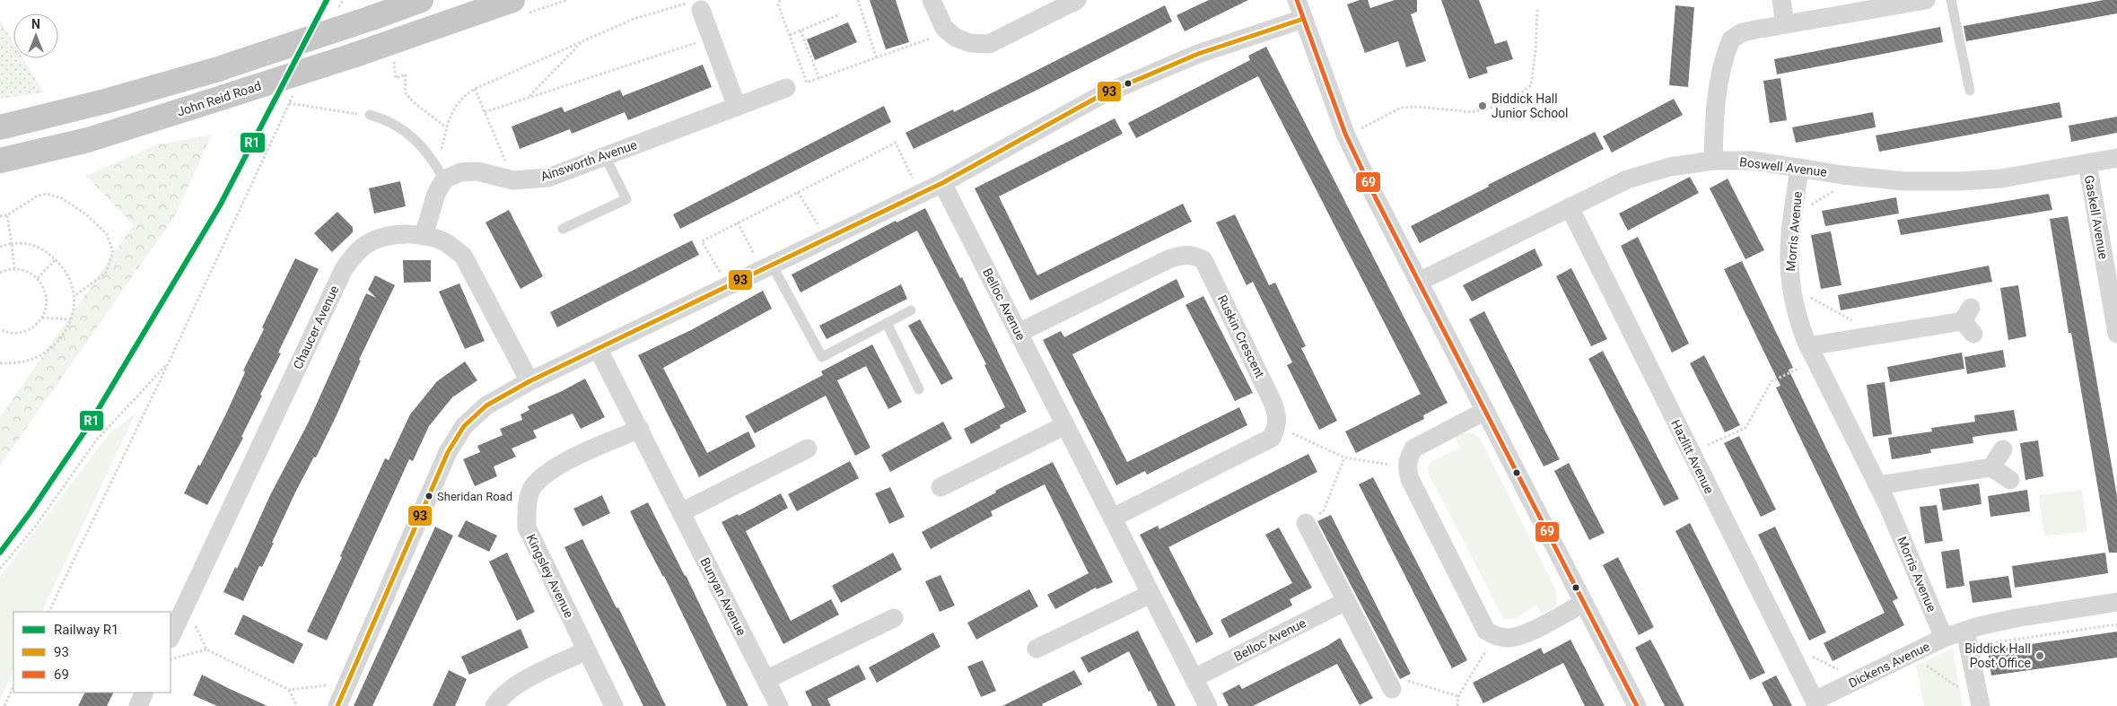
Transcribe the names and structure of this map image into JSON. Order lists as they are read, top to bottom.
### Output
{
  "streets": {
    "highway": ["John Reid Road"],
    "street": [
      "Ainsworth Avenue",
      "Boswell Avenue",
      "Gaskell Avenue",
      "Morris Avenue",
      "Belloc Avenue",
      "Chaucer Avenue",
      "Ruskin Crescent",
      "Hazlitt Avenue",
      "Kingsley Avenue",
      "Bunyan Avenue",
      "Dickens Avenue"
    ]
  },
  "crossings": [
    ["Boswell Avenue", "Gaskell Avenue"],
    ["Boswell Avenue", "Morris Avenue"],
    ["Boswell Avenue", "Hazlitt Avenue"],
    ["Morris Avenue", "Dickens Avenue"],
    ["Belloc Avenue", "Ruskin Crescent"],
    ["Hazlitt Avenue", "Dickens Avenue"],
    ["Kingsley Avenue", "Bunyan Avenue"]
  ],
  "places": ["Biddick Hall Junior School", "Sheridan Road", "Biddick Hall Post Office"],
  "lines": ["rail line R1", "transit line 69", "transit line 93"],
  "legend": ["Railway R1", "93", "69"],
  "north": "top"
}
